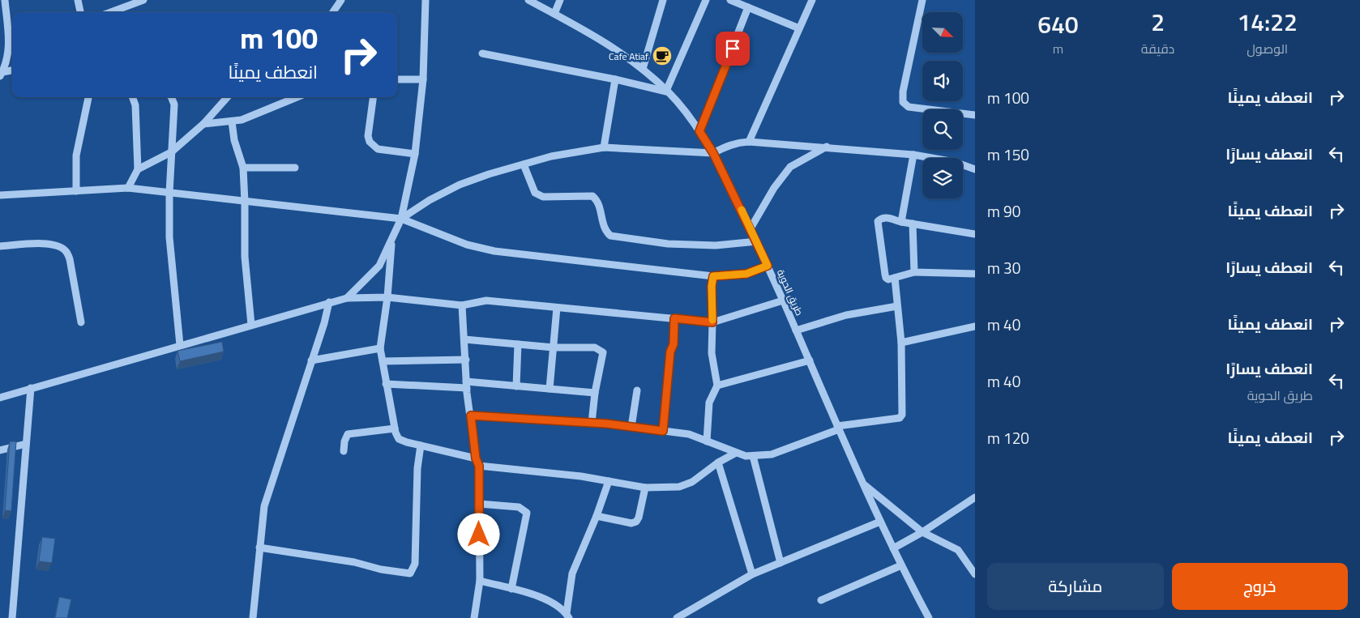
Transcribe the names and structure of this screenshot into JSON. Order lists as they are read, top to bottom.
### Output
{
  "streets": {
    "street": ["طريق الحوية"]
  },
  "places": {
    "cafe": ["Cafe Atiaf"]
  },
  "north": "bottom right",
  "page": {
    "eta": [
      "14:22",
      "الوصول",
      "2",
      "دقيقة",
      "640",
      "m"
    ],
    "turn": ["100 m", "انعطف يمينًا"],
    "list": [
      {
        "name": "انعطف يمينًا",
        "value": "100 m"
      },
      {
        "name": "انعطف يسارًا",
        "value": "150 m"
      },
      {
        "name": "انعطف يمينًا",
        "value": "90 m"
      },
      {
        "name": "انعطف يسارًا",
        "value": "30 m"
      },
      {
        "name": "انعطف يمينًا",
        "value": "40 m"
      },
      {
        "name": "انعطف يسارًا",
        "note": "طريق الحوية",
        "value": "40 m"
      },
      {
        "name": "انعطف يمينًا",
        "value": "120 m"
      }
    ],
    "buttons": ["خروج", "مشاركة"]
  }
}
